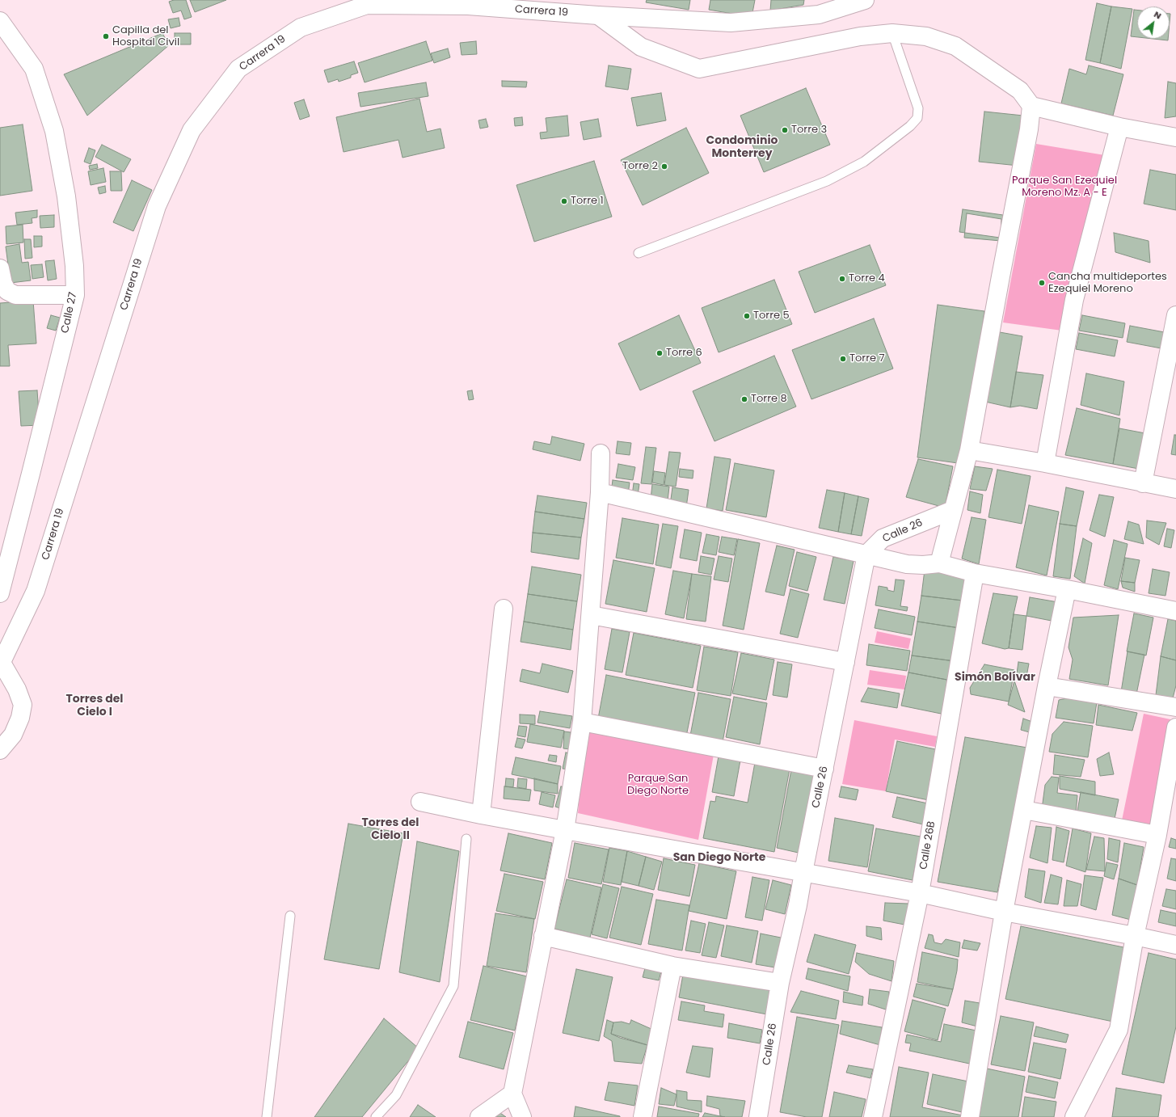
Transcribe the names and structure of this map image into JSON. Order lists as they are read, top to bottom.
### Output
{
  "streets": {
    "street": [
      "Carrera 19",
      "Calle 27",
      "Calle 26",
      "Calle 26B"
    ]
  },
  "districts": [
    "Condominio Monterrey",
    "Simón Bolívar",
    "Torres del Cielo I",
    "Torres del Cielo II",
    "San Diego Norte"
  ],
  "parks": ["Parque San Ezequiel Moreno Mz. A - E", "Parque San Diego Norte"],
  "places": [
    "Capilla del Hospital Civil",
    "Torre 3",
    "Torre 2",
    "Torre 1",
    "Torre 4",
    "Cancha multideportes Ezequiel Moreno",
    "Torre 5",
    "Torre 6",
    "Torre 7",
    "Torre 8"
  ],
  "north": "top right"
}
